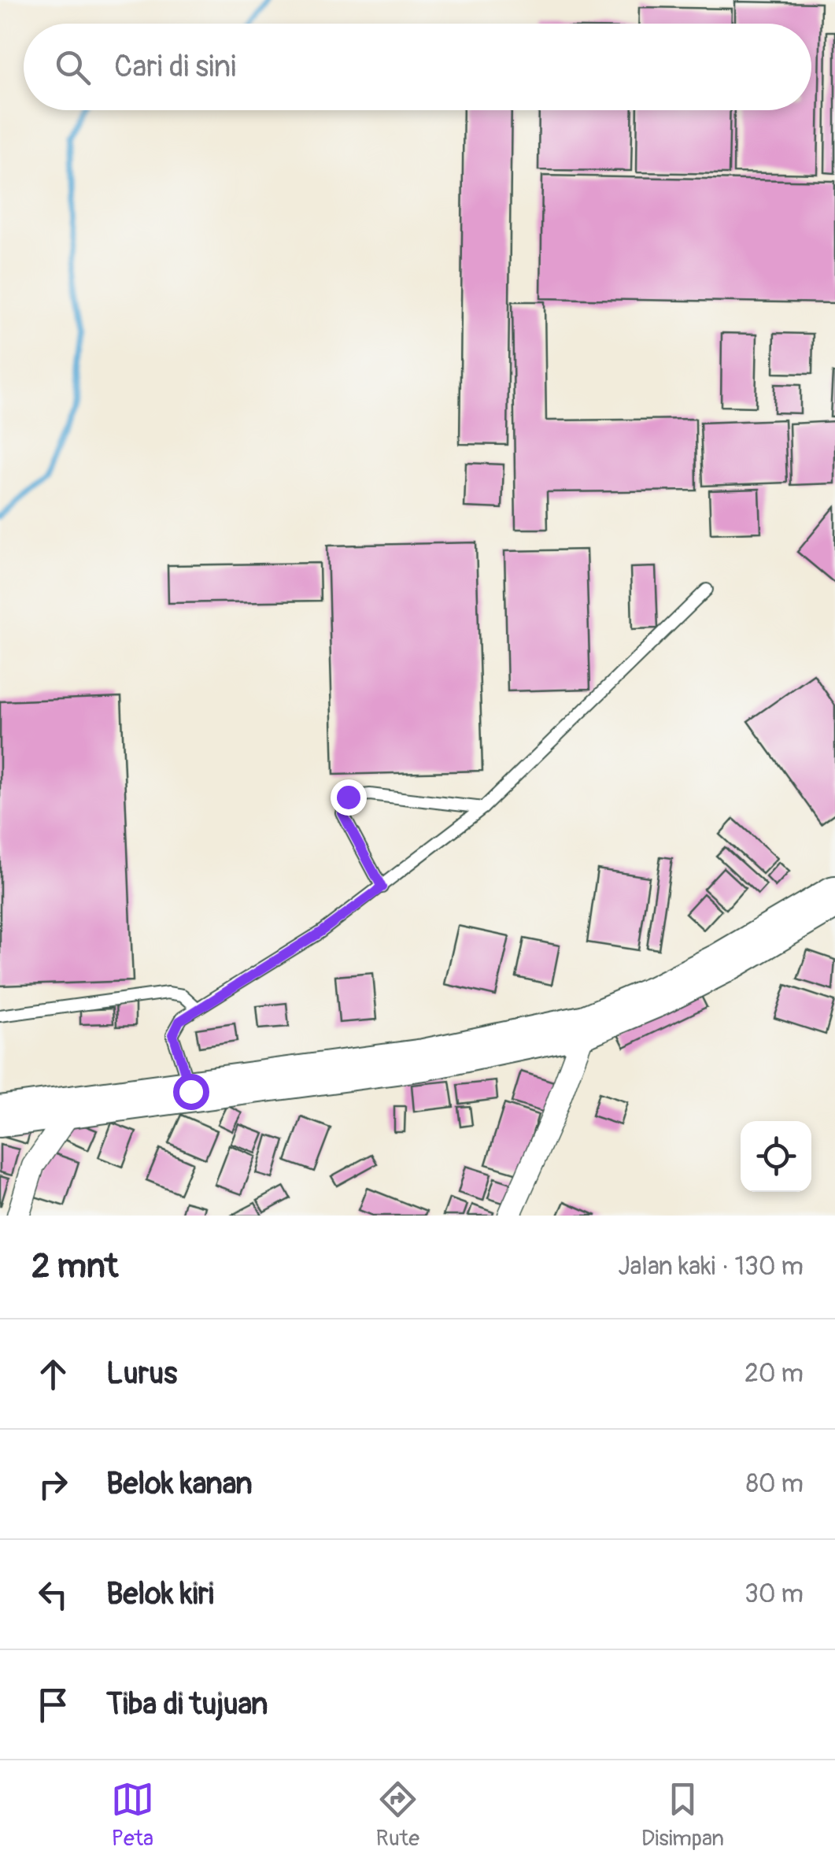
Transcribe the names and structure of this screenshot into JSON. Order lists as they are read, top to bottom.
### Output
{
  "page": {
    "search": "Cari di sini",
    "heading": ["2 mnt", "Jalan kaki · 130 m"],
    "list": [
      ["Lurus", "20 m"],
      ["Belok kanan", "80 m"],
      ["Belok kiri", "30 m"],
      "Tiba di tujuan"
    ],
    "nav": ["Peta", "Rute", "Disimpan"]
  }
}
